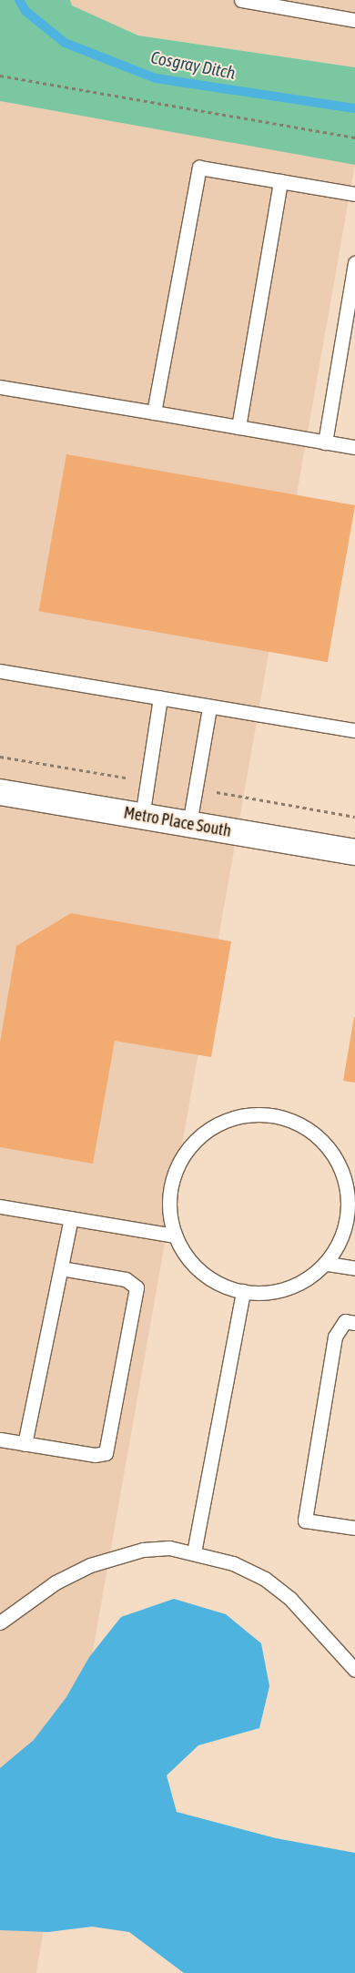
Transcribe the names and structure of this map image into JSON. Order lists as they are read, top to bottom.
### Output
{
  "streets": {
    "street": ["Metro Place South"]
  },
  "water": ["Cosgray Ditch"]
}
